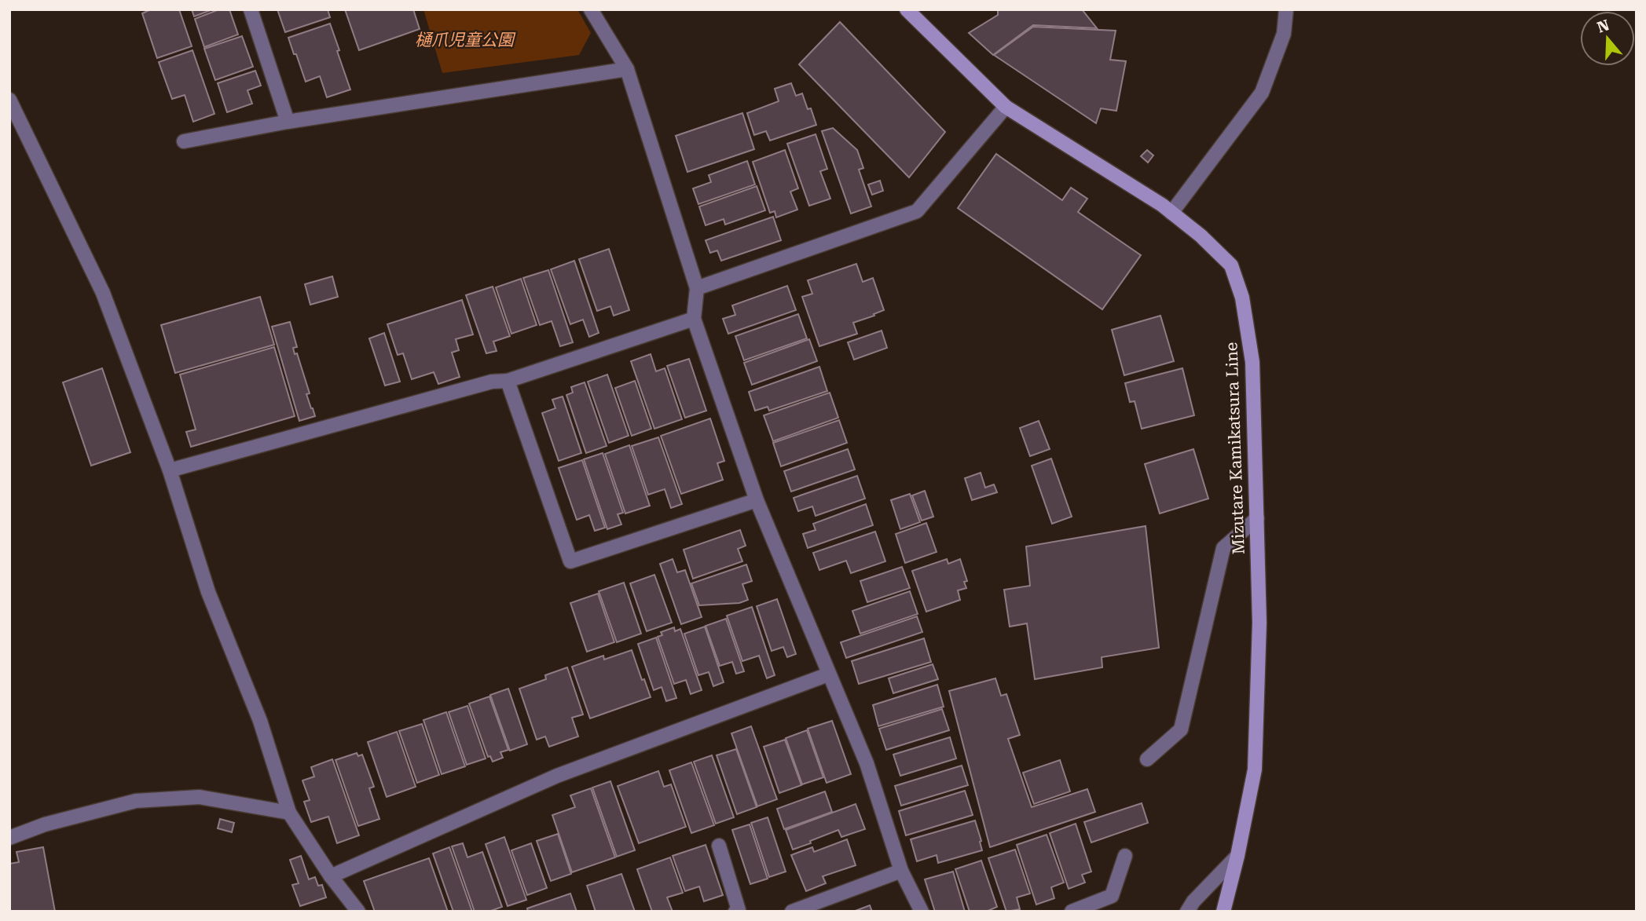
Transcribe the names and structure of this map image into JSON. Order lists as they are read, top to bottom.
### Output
{
  "streets": {
    "main road": ["Mizutare Kamikatsura Line"]
  },
  "parks": ["樋爪児童公園"],
  "north": "top"
}
